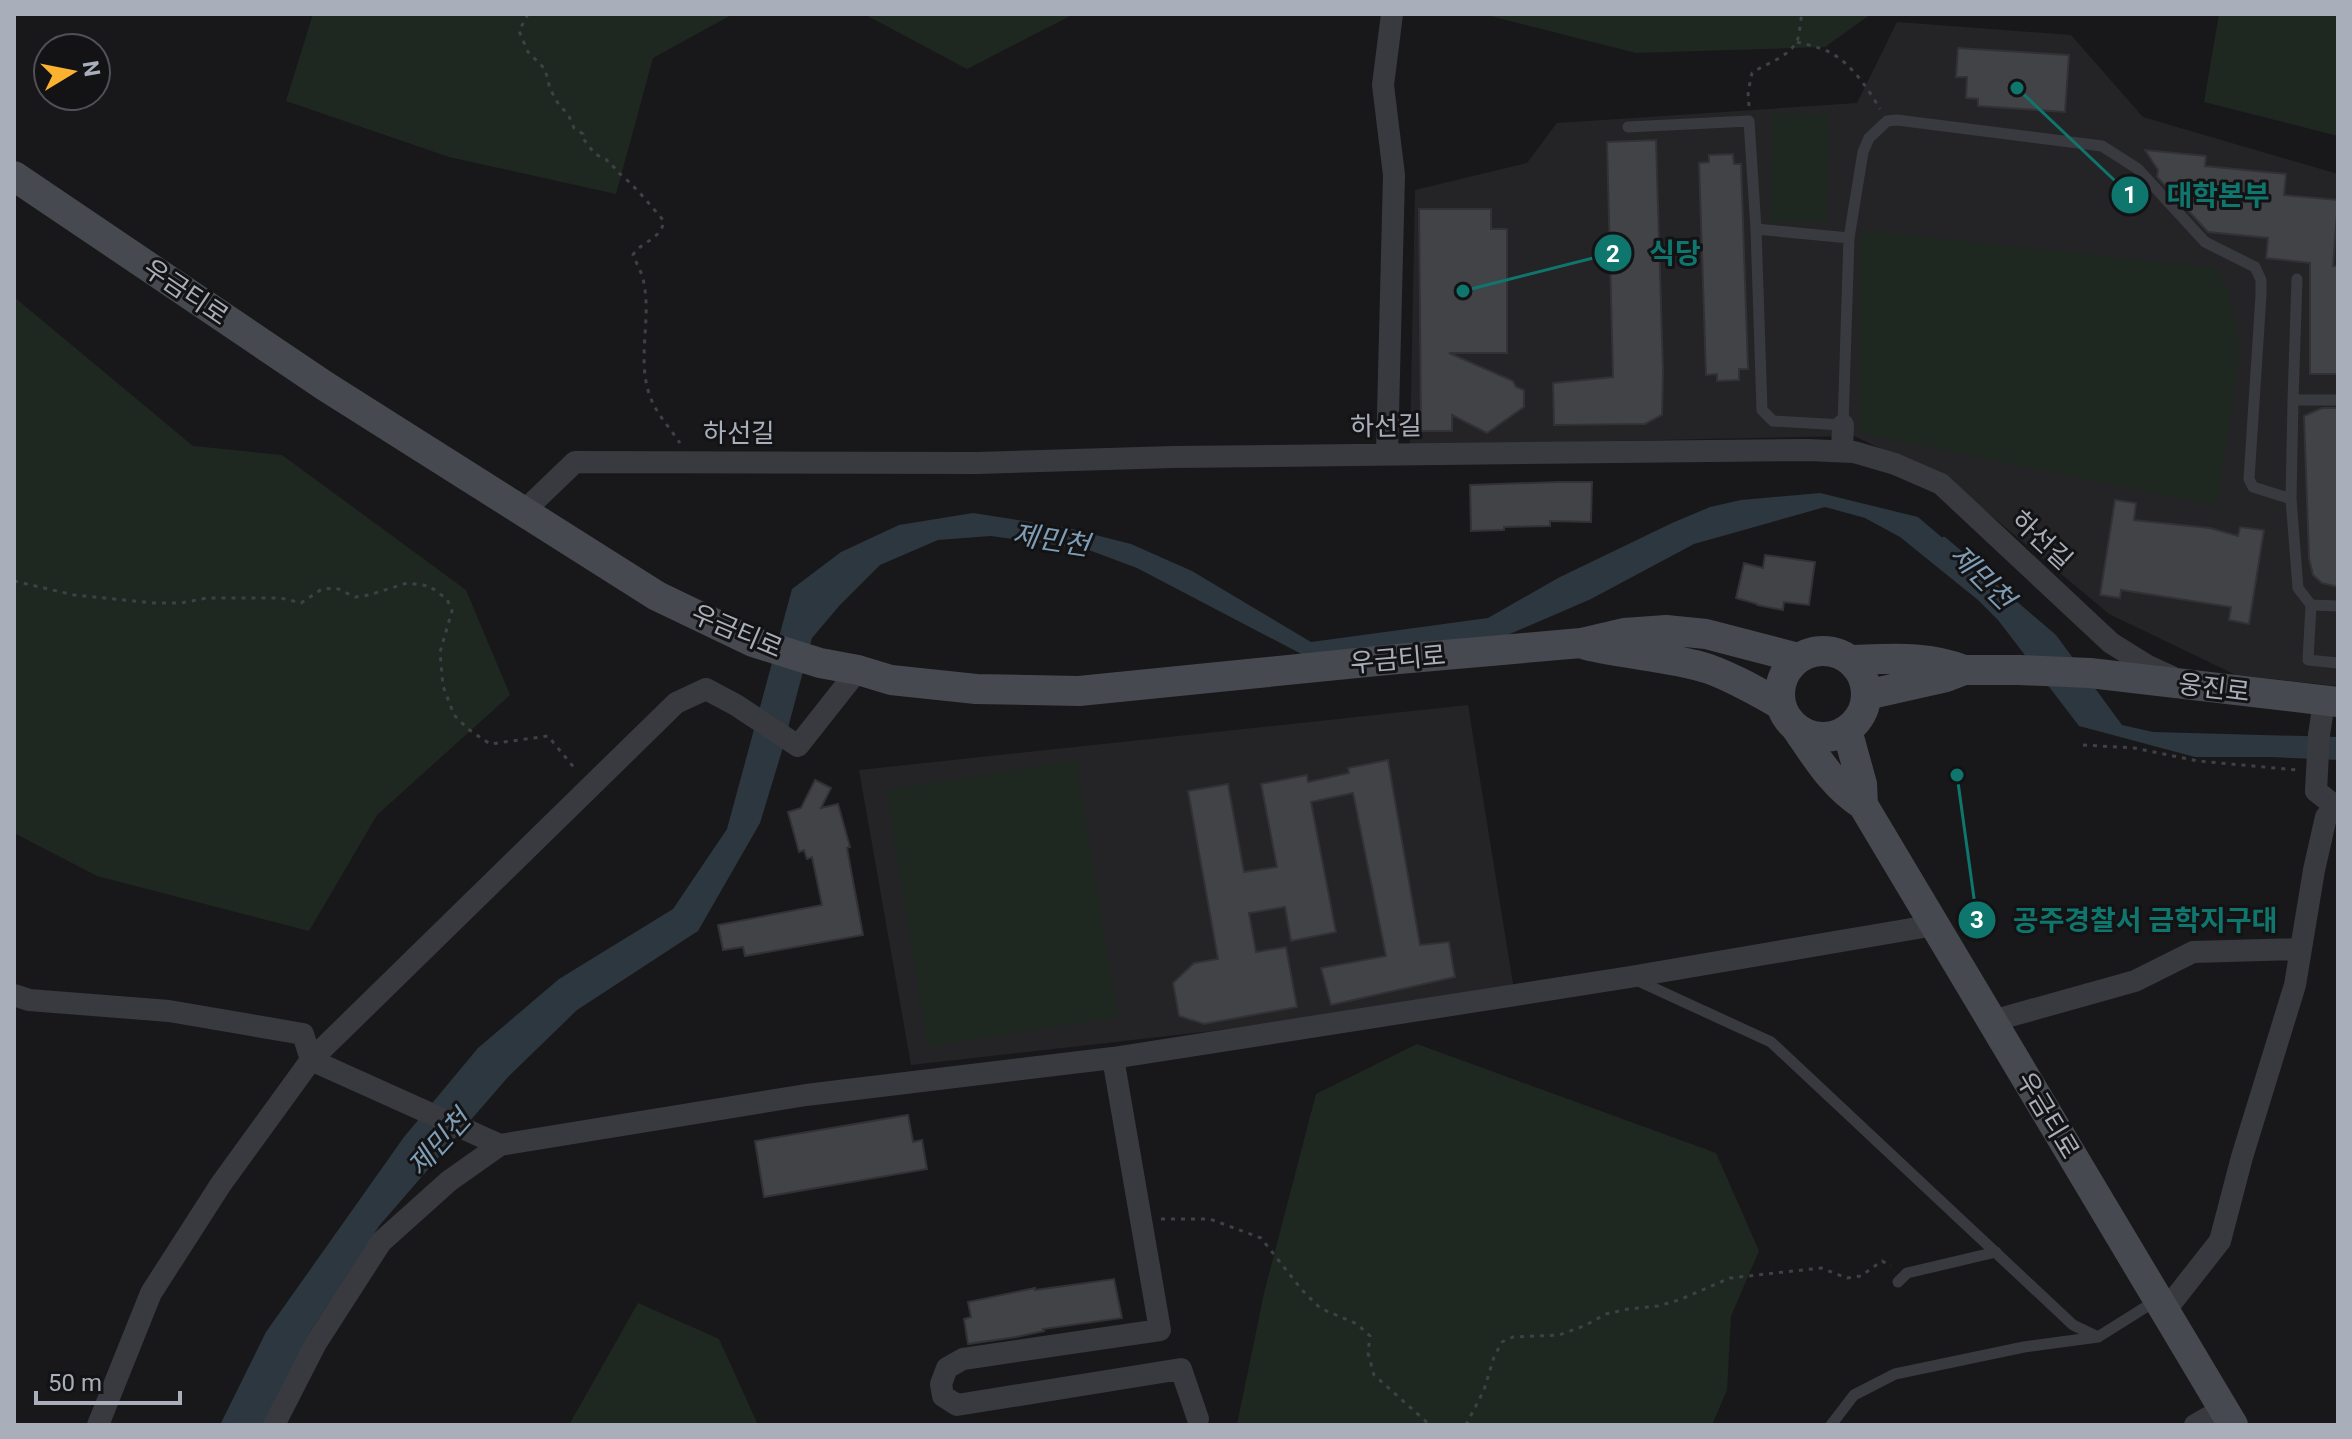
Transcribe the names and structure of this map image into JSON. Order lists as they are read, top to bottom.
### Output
{
  "streets": {
    "main road": ["우금티로", "웅진로"],
    "street": ["하선길"]
  },
  "crossings": [
    ["우금티로", "하선길"],
    ["하선길", "웅진로"]
  ],
  "water": ["제민천"],
  "places": ["대학본부", "식당", "공주경찰서 금학지구대"],
  "scale_bar": "50 m",
  "north": "right"
}
